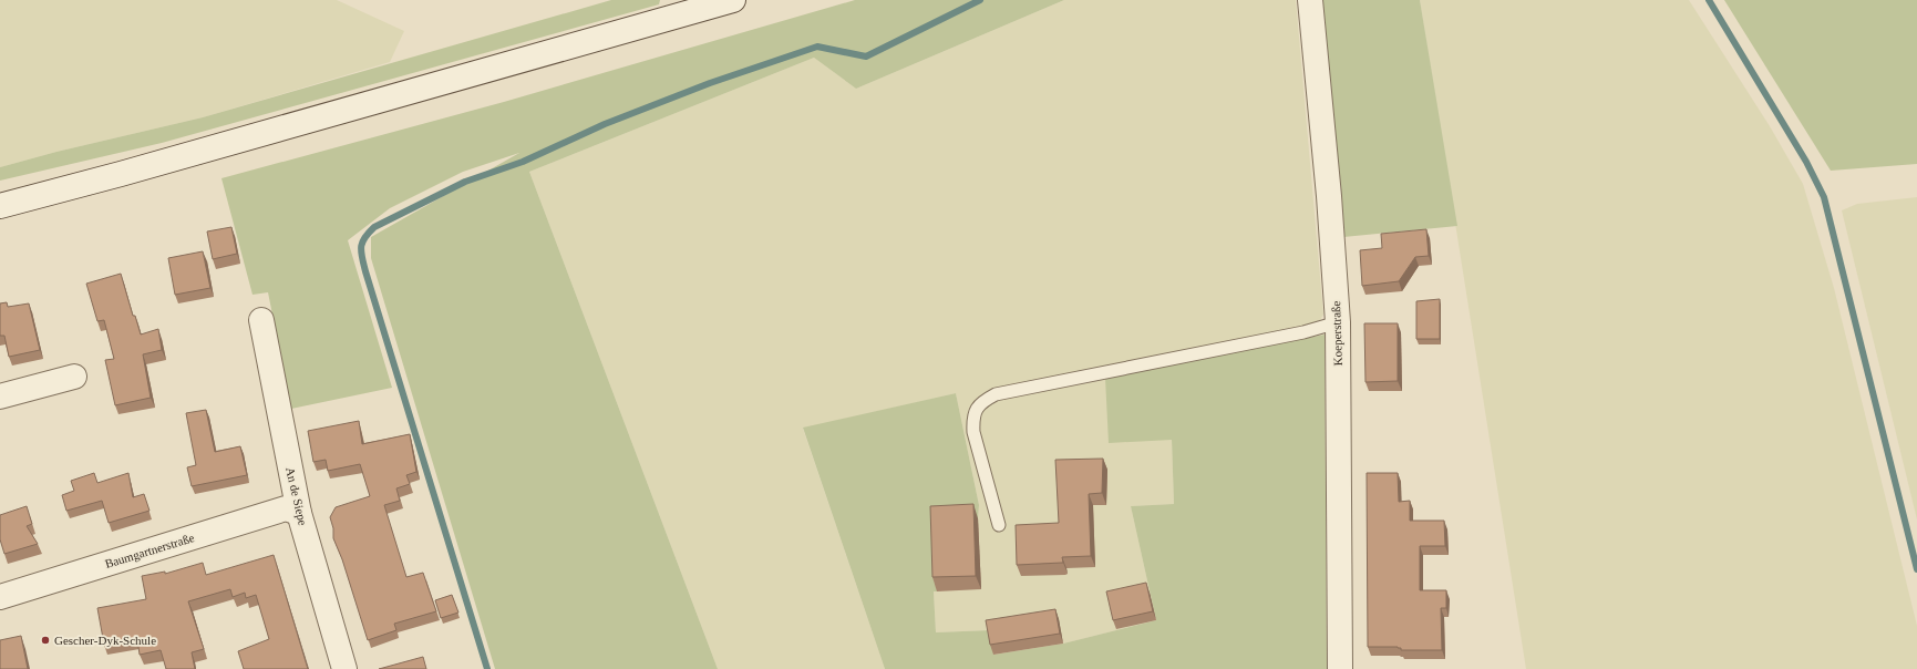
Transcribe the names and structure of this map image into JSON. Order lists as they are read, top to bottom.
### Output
{
  "streets": {
    "street": ["Koeperstraße", "An de Siepe", "Baumgartnerstraße"]
  },
  "crossings": [
    ["An de Siepe", "Baumgartnerstraße"]
  ],
  "places": ["Gescher-Dyk-Schule"]
}
